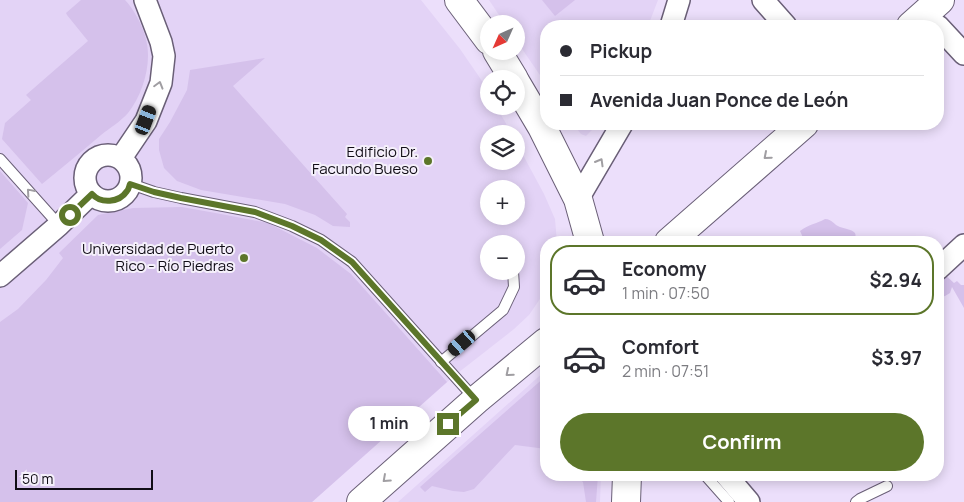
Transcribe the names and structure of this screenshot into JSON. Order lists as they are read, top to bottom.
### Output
{
  "places": ["Edificio Dr. Facundo Bueso", "Universidad de Puerto Rico - Río Piedras"],
  "scale_bar": "50 m",
  "north": "bottom left",
  "page": {
    "map_buttons": ["+", "−"],
    "banner": ["Pickup", "Avenida Juan Ponce de León"],
    "list": [
      {
        "name": "Economy",
        "note": "1 min · 07:50",
        "value": "$2.94"
      },
      {
        "name": "Comfort",
        "note": "2 min · 07:51",
        "value": "$3.97"
      }
    ],
    "buttons": "Confirm",
    "bubble": "1 min",
    "scale": "50 m"
  }
}
